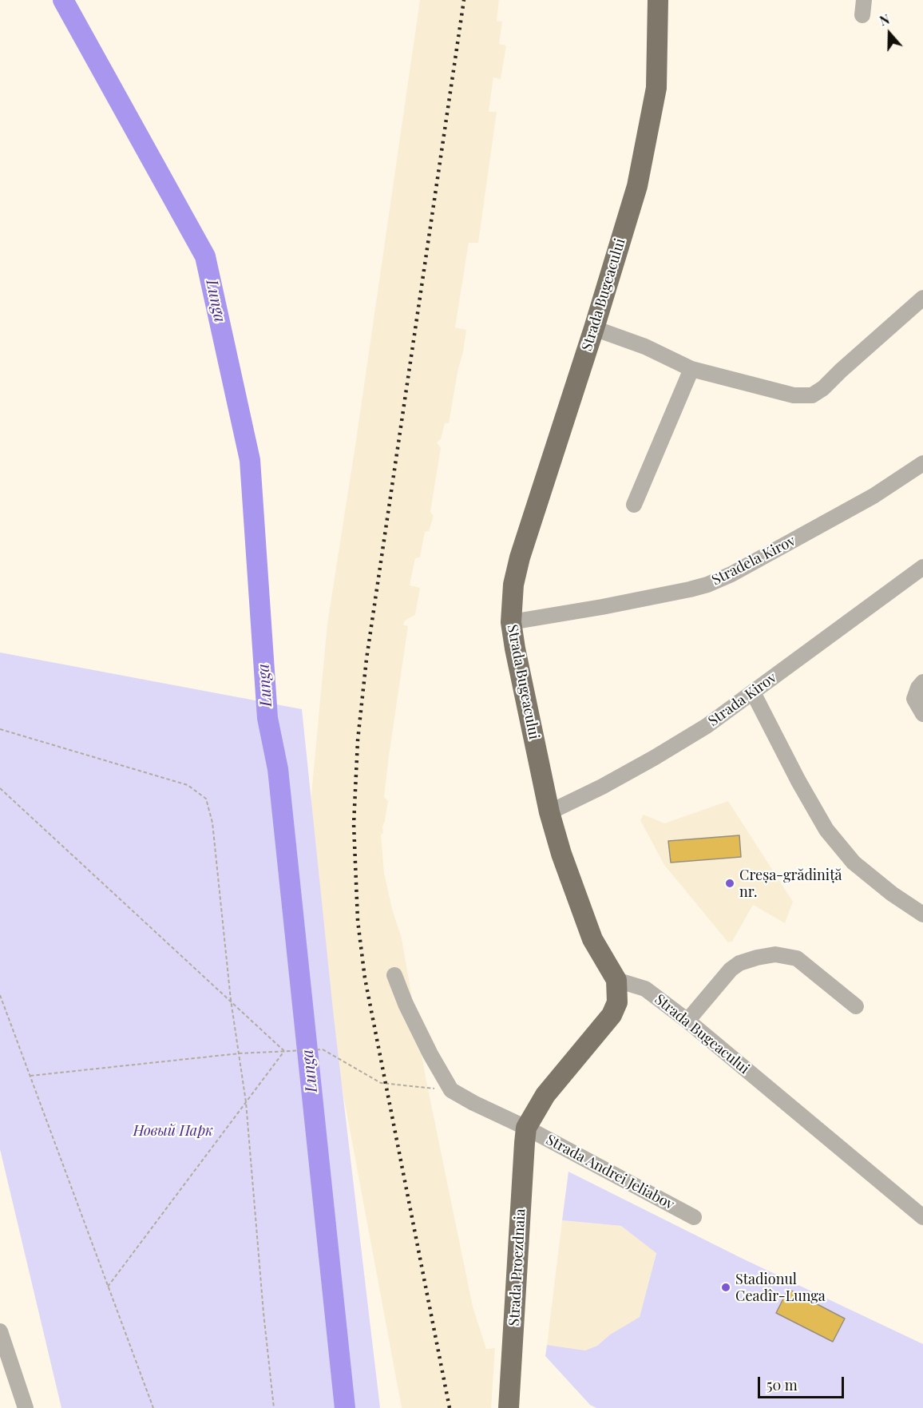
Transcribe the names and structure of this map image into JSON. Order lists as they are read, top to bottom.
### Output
{
  "streets": {
    "main road": ["Strada Bugeacului", "Strada Proezdnaia"],
    "street": ["Stradela Kirov", "Strada Kirov", "Strada Andrei Jeliabov"]
  },
  "crossings": [
    ["Strada Bugeacului", "Stradela Kirov"],
    ["Strada Bugeacului", "Strada Kirov"],
    ["Strada Bugeacului", "Strada Proezdnaia"],
    ["Strada Andrei Jeliabov", "Strada Proezdnaia"]
  ],
  "water": ["Lunga"],
  "parks": ["Новый Парк"],
  "places": ["Creșa-grădiniță nr.", "Stadionul Ceadîr-Lunga"],
  "scale_bar": "50 m",
  "north": "top"
}
